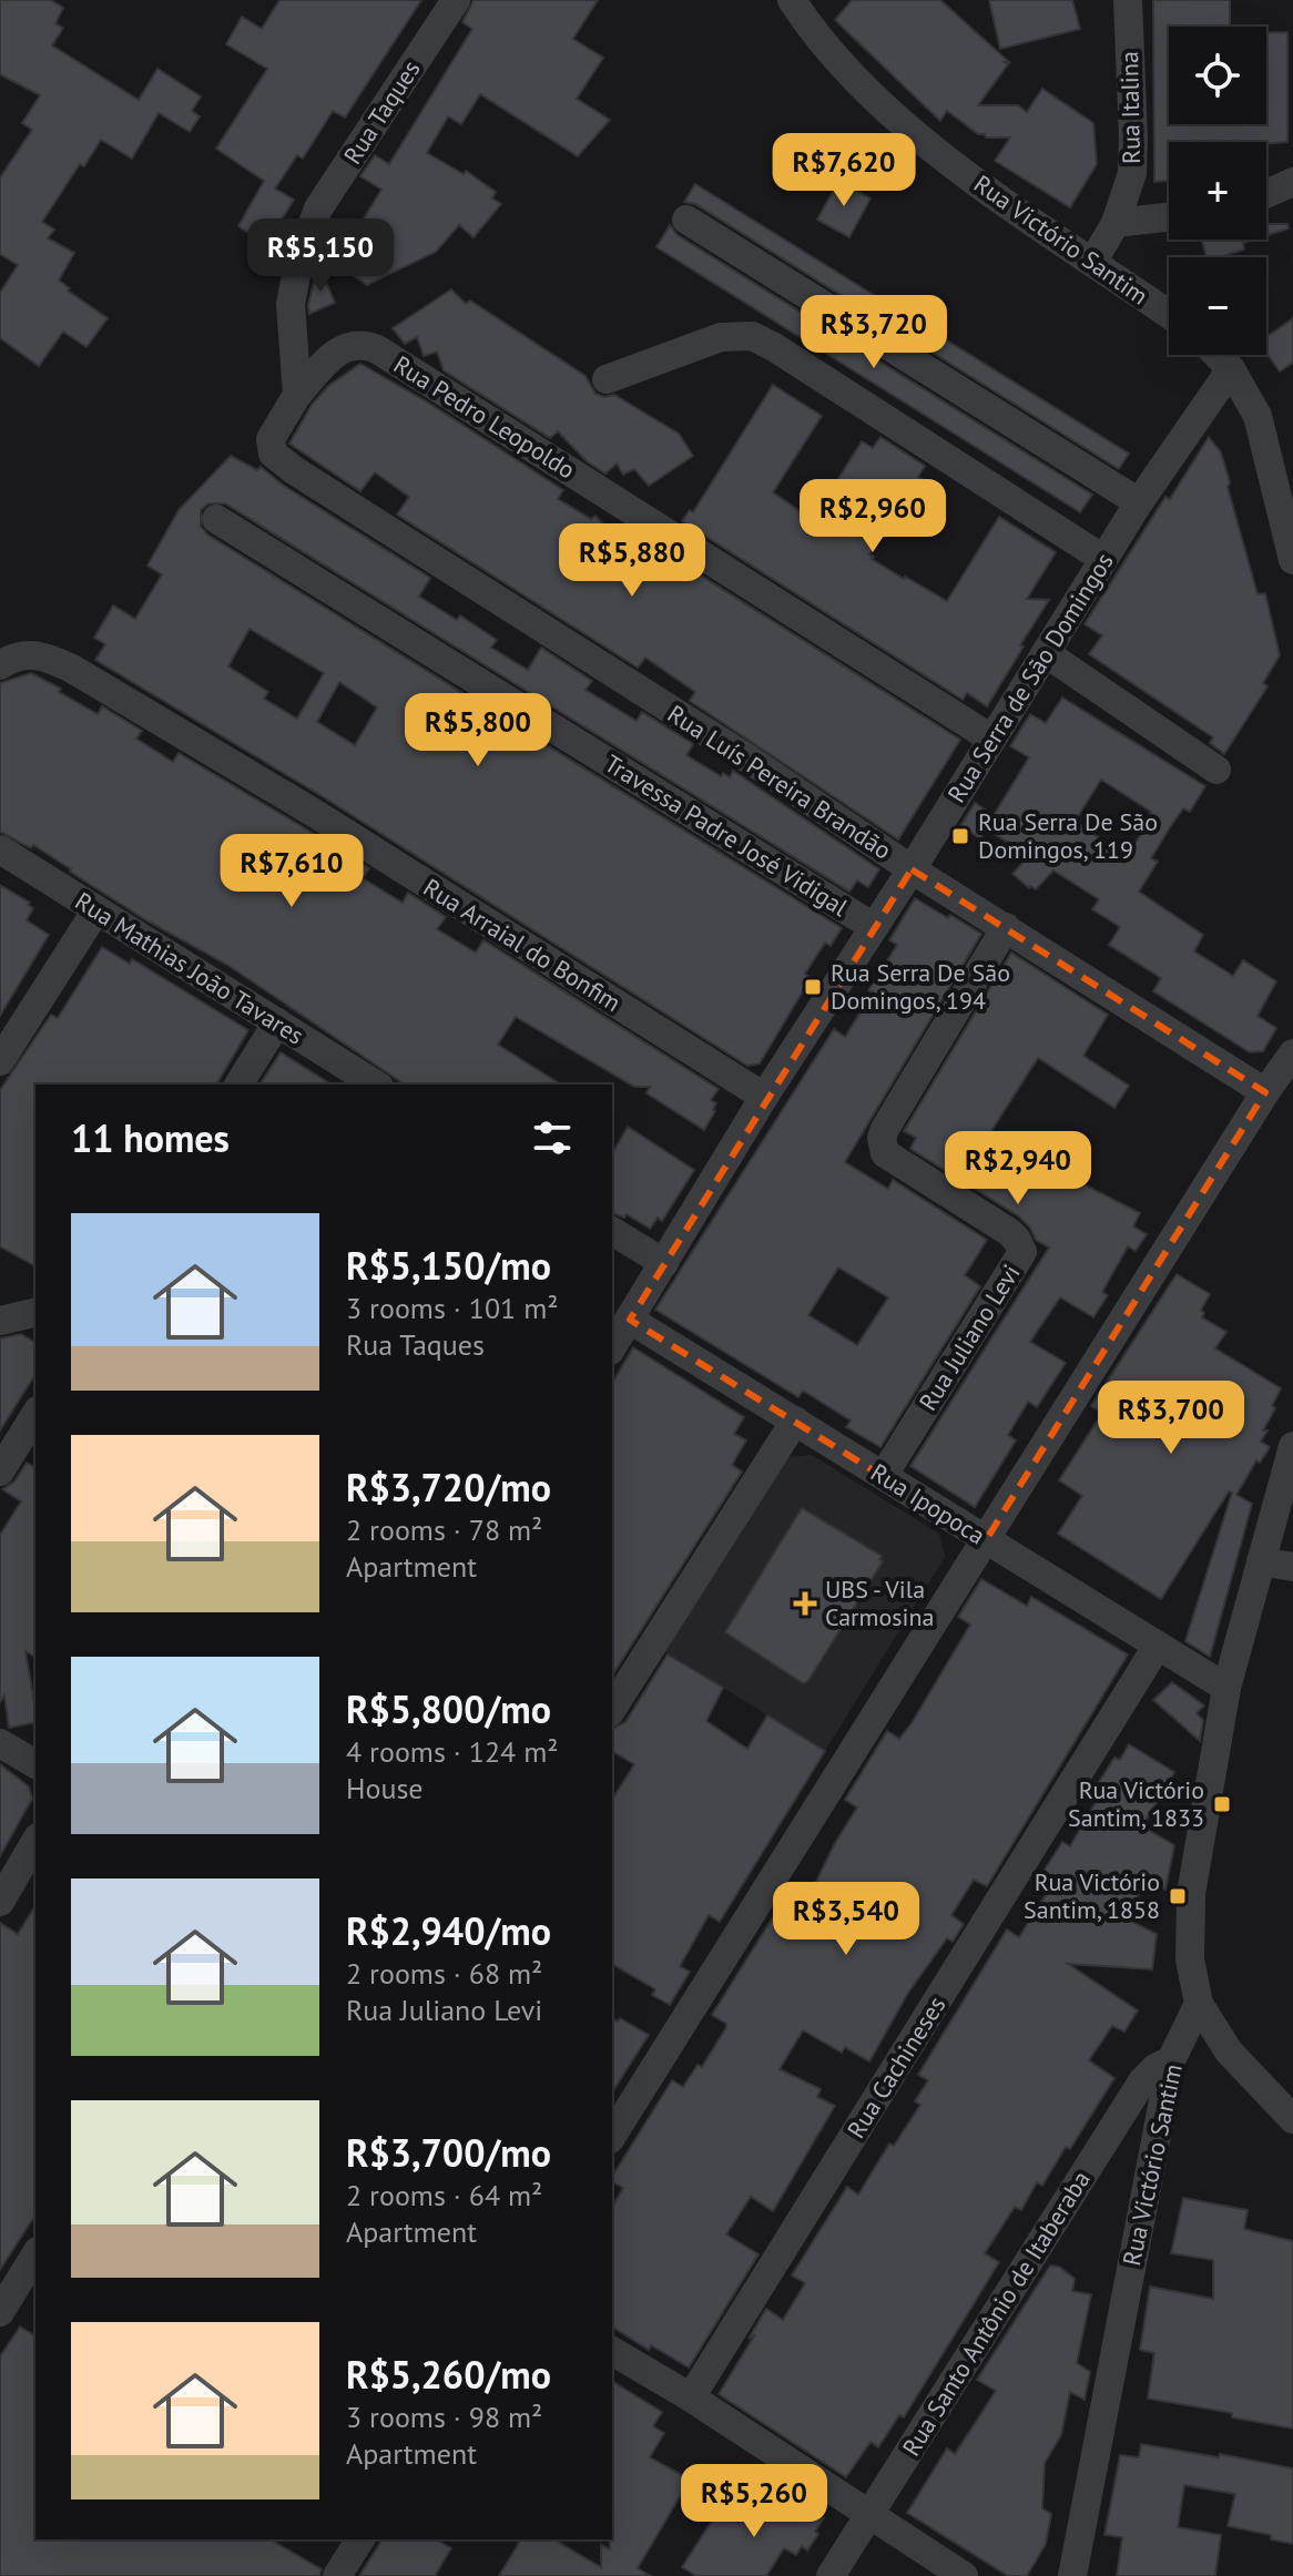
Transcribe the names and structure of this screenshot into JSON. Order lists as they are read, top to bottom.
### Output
{
  "streets": {
    "street": [
      "Rua Italina",
      "Rua Taques",
      "Rua Victório Santim",
      "Rua Pedro Leopoldo",
      "Rua Serra de São Domingos",
      "Rua Luís Pereira Brandão",
      "Travessa Padre José Vidigal",
      "Rua Arraial do Bonfim",
      "Rua Mathias João Tavares",
      "Rua Juliano Levi",
      "Rua Ipopoca",
      "Rua Cachineses",
      "Rua Santo Antônio de Itaberaba"
    ]
  },
  "crossings": [
    ["Rua Italina", "Rua Victório Santim"],
    ["Rua Taques", "Rua Pedro Leopoldo"],
    ["Rua Taques", "Rua Luís Pereira Brandão"],
    ["Rua Victório Santim", "Rua Santo Antônio de Itaberaba"],
    ["Rua Pedro Leopoldo", "Rua Serra de São Domingos"],
    ["Rua Pedro Leopoldo", "Rua Luís Pereira Brandão"],
    ["Rua Serra de São Domingos", "Rua Luís Pereira Brandão"],
    ["Rua Serra de São Domingos", "Travessa Padre José Vidigal"],
    ["Rua Serra de São Domingos", "Rua Arraial do Bonfim"],
    ["Rua Serra de São Domingos", "Rua Ipopoca"],
    ["Rua Luís Pereira Brandão", "Rua Juliano Levi"],
    ["Rua Juliano Levi", "Rua Ipopoca"],
    ["Rua Ipopoca", "Rua Cachineses"]
  ],
  "places": {
    "transit": [
      "Rua Serra De São Domingos, 119",
      "Rua Serra De São Domingos, 194",
      "Rua Victório Santim, 1833",
      "Rua Victório Santim, 1858"
    ],
    "health": ["UBS - Vila Carmosina"]
  },
  "page": {
    "map_buttons": ["+", "−"],
    "price": [
      "R$7,620",
      "R$5,150",
      "R$3,720",
      "R$2,960",
      "R$5,880",
      "R$5,800",
      "R$7,610",
      "R$2,940",
      "R$3,700",
      "R$3,540",
      "R$5,260"
    ],
    "heading": "11 homes",
    "list": [
      {
        "name": "R$5,150/mo",
        "note": "3 rooms · 101 m² · Rua Taques"
      },
      {
        "name": "R$3,720/mo",
        "note": "2 rooms · 78 m² · Apartment"
      },
      {
        "name": "R$5,800/mo",
        "note": "4 rooms · 124 m² · House"
      },
      {
        "name": "R$2,940/mo",
        "note": "2 rooms · 68 m² · Rua Juliano Levi"
      },
      {
        "name": "R$3,700/mo",
        "note": "2 rooms · 64 m² · Apartment"
      },
      {
        "name": "R$5,260/mo",
        "note": "3 rooms · 98 m² · Apartment"
      }
    ]
  }
}
